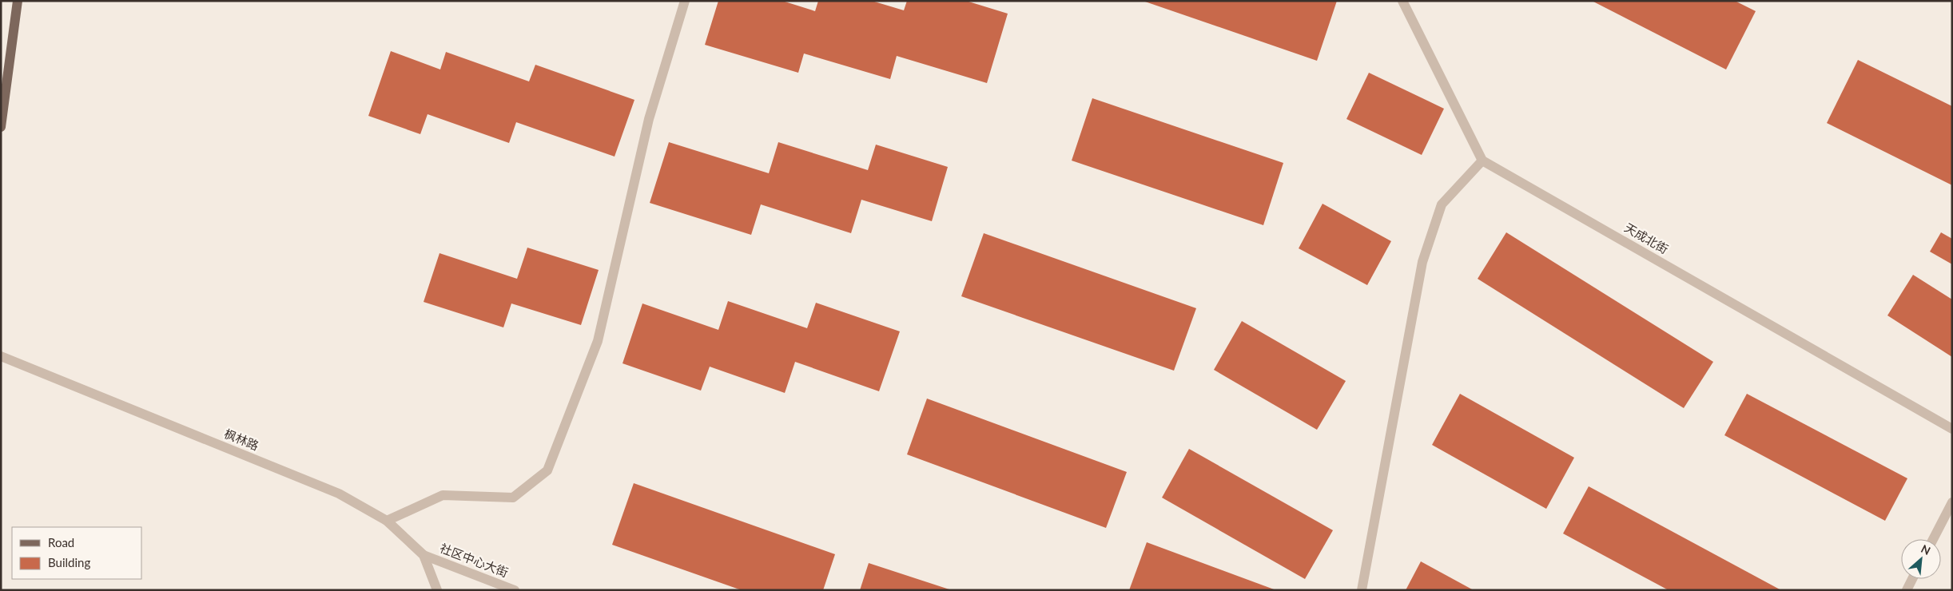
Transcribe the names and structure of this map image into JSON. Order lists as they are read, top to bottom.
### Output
{
  "streets": {
    "street": ["天成北街", "枫林路", "社区中心大街"]
  },
  "crossings": [
    ["枫林路", "社区中心大街"]
  ],
  "legend": ["Road", "Building"],
  "north": "top right"
}
